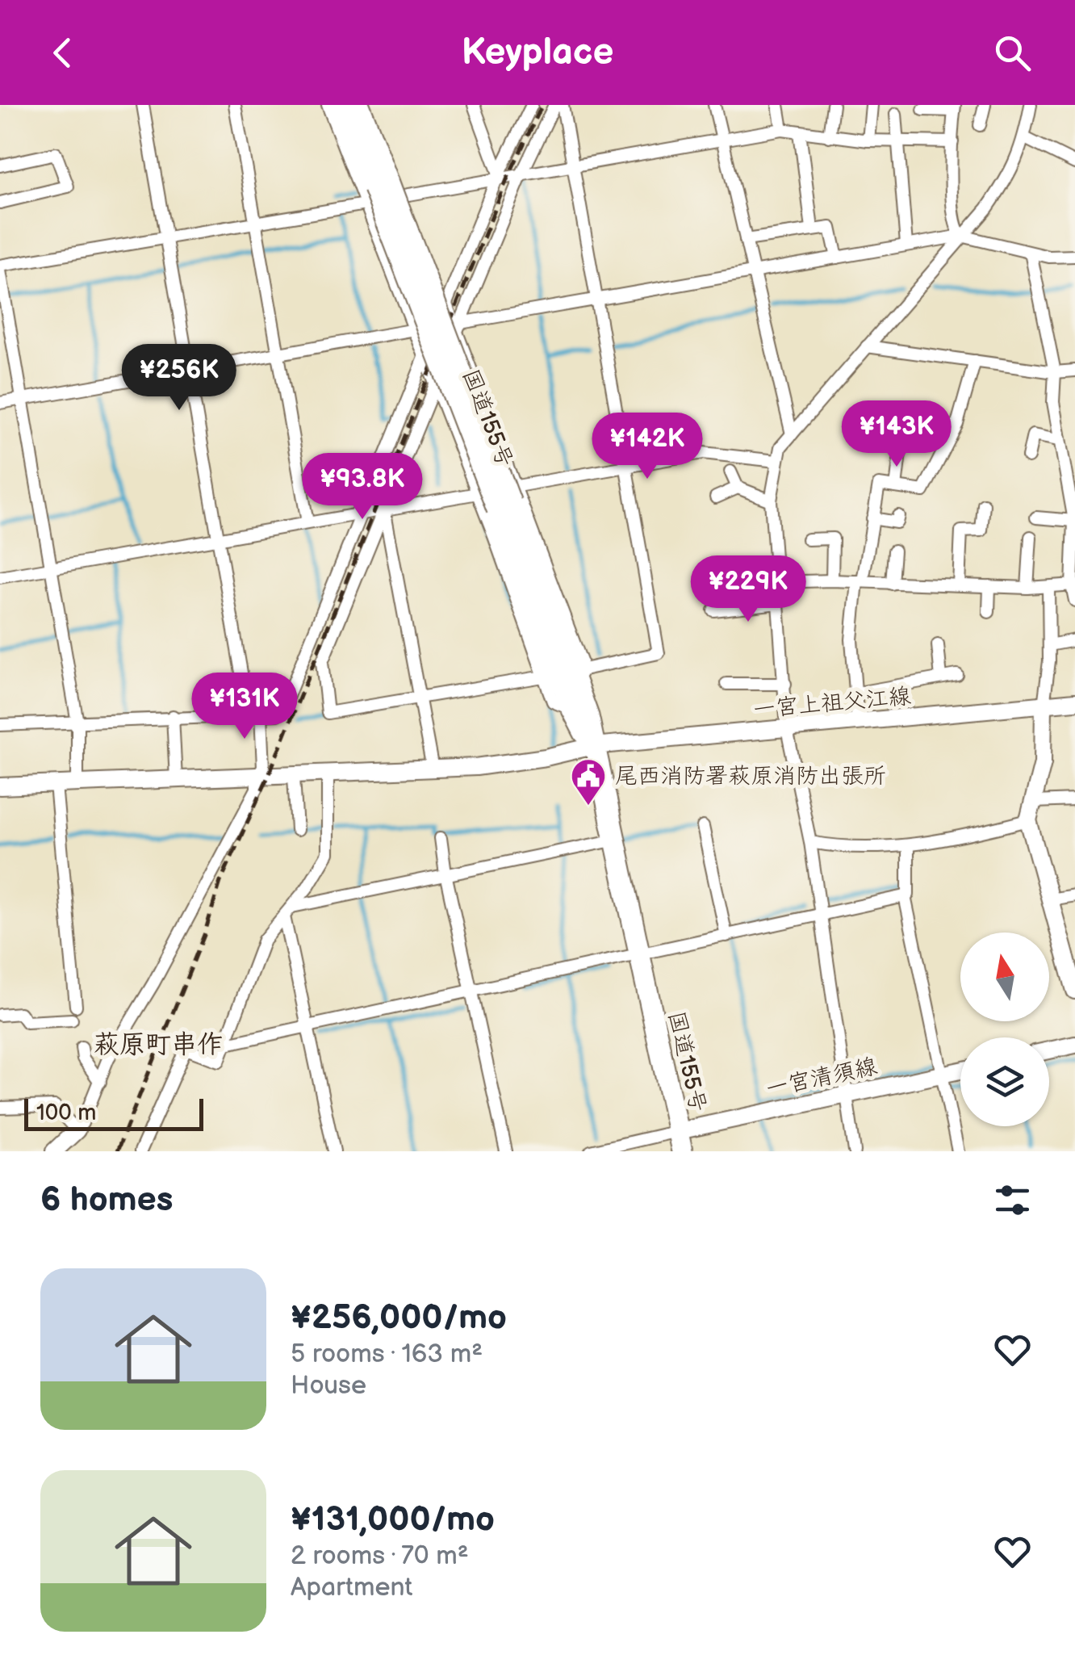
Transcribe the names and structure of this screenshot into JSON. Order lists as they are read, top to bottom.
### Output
{
  "streets": {
    "highway": ["国道155号"],
    "street": ["一宮上祖父江線", "一宮清須線"]
  },
  "crossings": [
    ["国道155号", "一宮上祖父江線"],
    ["国道155号", "一宮清須線"]
  ],
  "districts": ["萩原町串作"],
  "places": {
    "public building": ["尾西消防署萩原消防出張所"]
  },
  "scale_bar": "100 m",
  "north": "top",
  "page": {
    "header": "Keyplace",
    "price": [
      "¥256K",
      "¥143K",
      "¥142K",
      "¥93.8K",
      "¥229K",
      "¥131K"
    ],
    "scale": "100 m",
    "heading": "6 homes",
    "list": [
      {
        "name": "¥256,000/mo",
        "note": "5 rooms · 163 m² · House"
      },
      {
        "name": "¥131,000/mo",
        "note": "2 rooms · 70 m² · Apartment"
      }
    ]
  }
}
